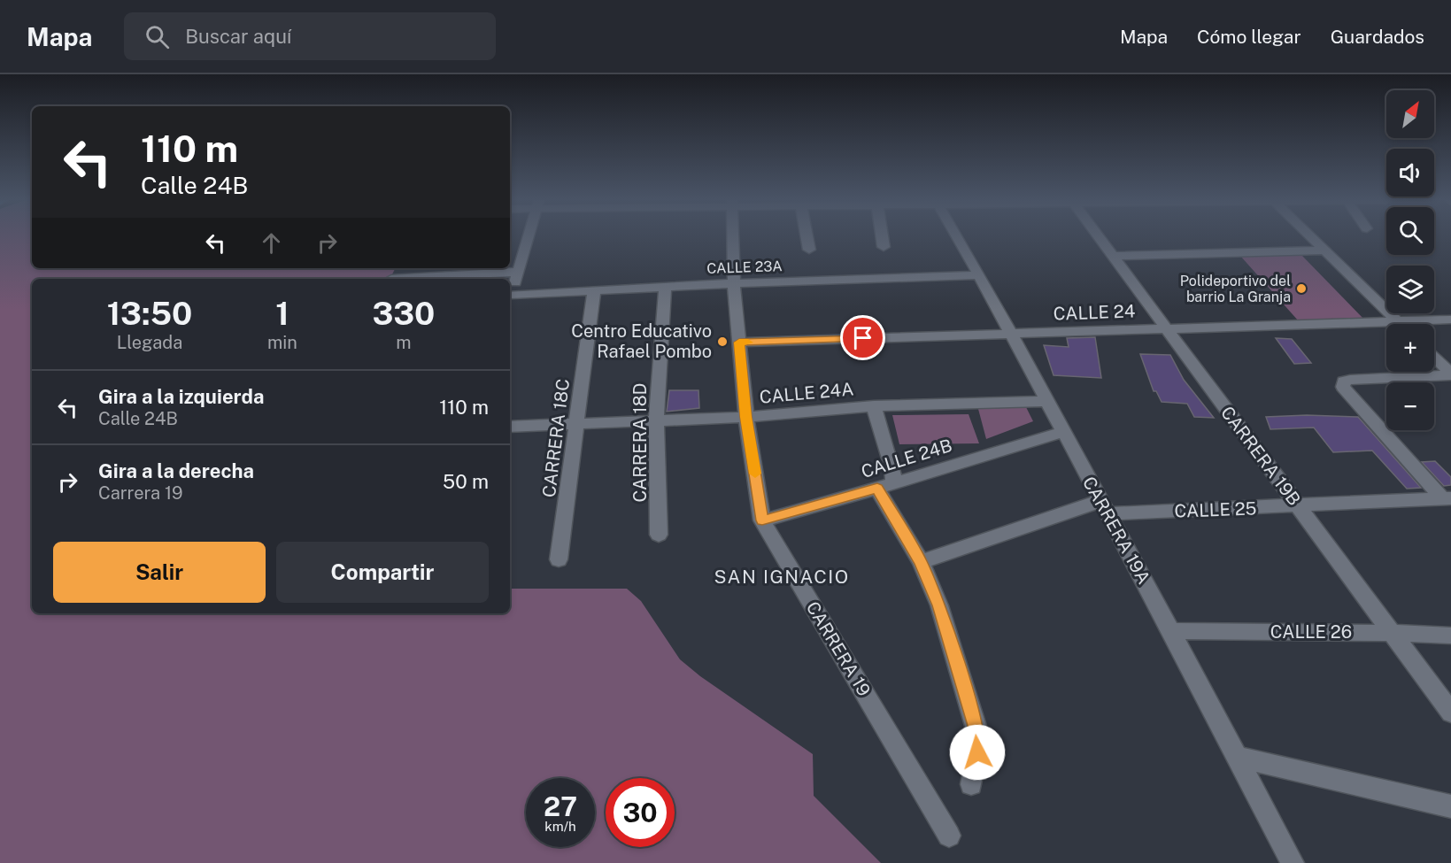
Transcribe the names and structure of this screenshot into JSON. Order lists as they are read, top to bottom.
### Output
{
  "streets": {
    "street": [
      "CALLE 23A",
      "CALLE 24",
      "CALLE 24A",
      "CARRERA 18C",
      "CARRERA 18D",
      "CARRERA 19B",
      "CALLE 24B",
      "CALLE 25",
      "CARRERA 19A",
      "CALLE 26",
      "CARRERA 19"
    ]
  },
  "crossings": [
    ["CALLE 23A", "CARRERA 18C"],
    ["CALLE 23A", "CARRERA 18D"],
    ["CALLE 23A", "CARRERA 19A"],
    ["CALLE 23A", "CARRERA 19"],
    ["CALLE 24", "CARRERA 19B"],
    ["CALLE 24", "CARRERA 19A"],
    ["CALLE 24", "CARRERA 19"],
    ["CALLE 24A", "CARRERA 18C"],
    ["CALLE 24A", "CARRERA 18D"],
    ["CALLE 24A", "CARRERA 19A"],
    ["CALLE 24A", "CARRERA 19"],
    ["CARRERA 19B", "CALLE 25"],
    ["CARRERA 19B", "CALLE 26"],
    ["CALLE 24B", "CARRERA 19A"],
    ["CALLE 24B", "CARRERA 19"],
    ["CALLE 25", "CARRERA 19A"],
    ["CARRERA 19A", "CALLE 26"]
  ],
  "districts": ["SAN IGNACIO"],
  "places": ["Polideportivo del barrio La Granja", "Centro Educativo Rafael Pombo"],
  "north": "top right",
  "page": {
    "header": "Mapa",
    "search": "Buscar aquí",
    "nav": ["Mapa", "Cómo llegar", "Guardados"],
    "map_buttons": ["+", "−"],
    "turn": ["110 m", "Calle 24B"],
    "eta": [
      "13:50",
      "Llegada",
      "1",
      "min",
      "330",
      "m"
    ],
    "list": [
      {
        "name": "Gira a la izquierda",
        "note": "Calle 24B",
        "value": "110 m"
      },
      {
        "name": "Gira a la derecha",
        "note": "Carrera 19",
        "value": "50 m"
      }
    ],
    "buttons": ["Salir", "Compartir"],
    "speed": "27 km/h",
    "limit": "30"
  }
}
